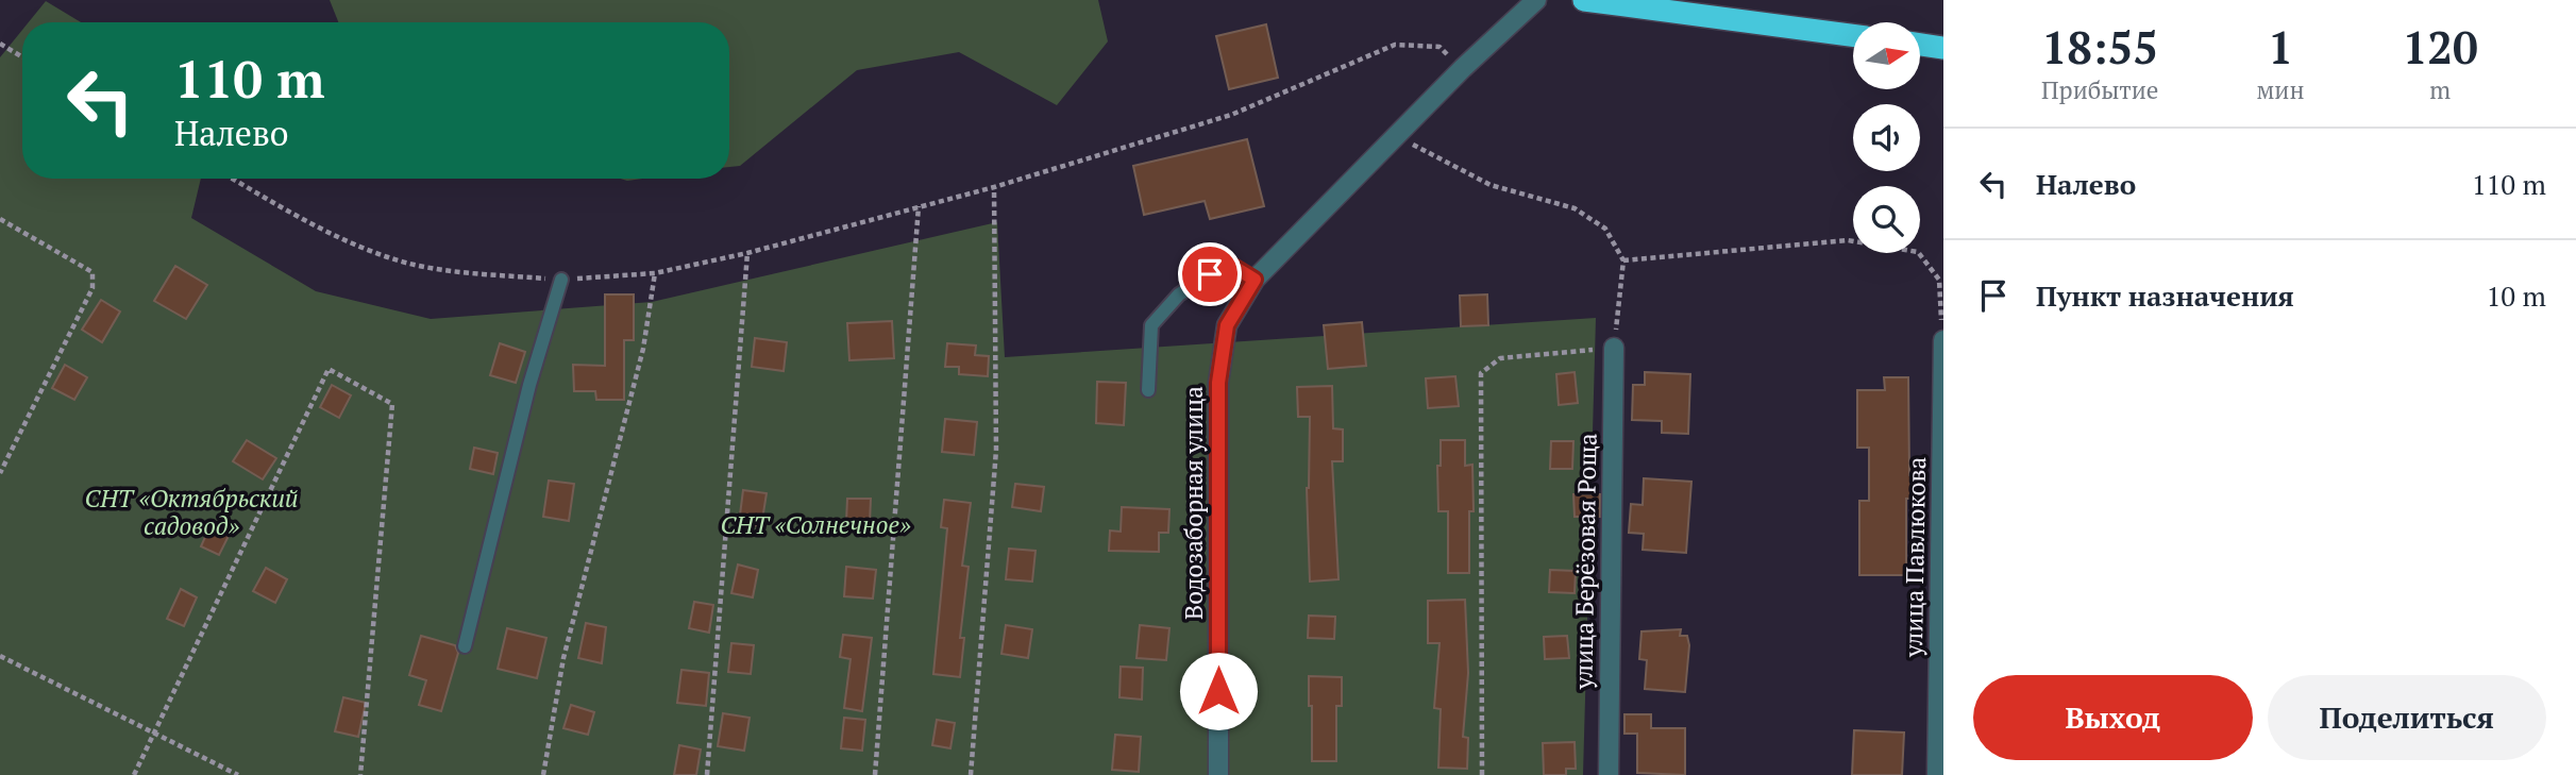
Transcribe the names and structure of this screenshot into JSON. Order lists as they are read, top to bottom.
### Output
{
  "streets": {
    "street": ["Водозаборная улица", "улица Павлюкова", "улица Берёзовая Роща"]
  },
  "parks": ["СНТ «Октябрьский садовод»", "СНТ «Солнечное»"],
  "north": "right",
  "page": {
    "eta": [
      "18:55",
      "Прибытие",
      "1",
      "мин",
      "120",
      "m"
    ],
    "turn": ["110 m", "Налево"],
    "list": [
      {
        "name": "Налево",
        "value": "110 m"
      },
      {
        "name": "Пункт назначения",
        "value": "10 m"
      }
    ],
    "buttons": ["Выход", "Поделиться"]
  }
}
